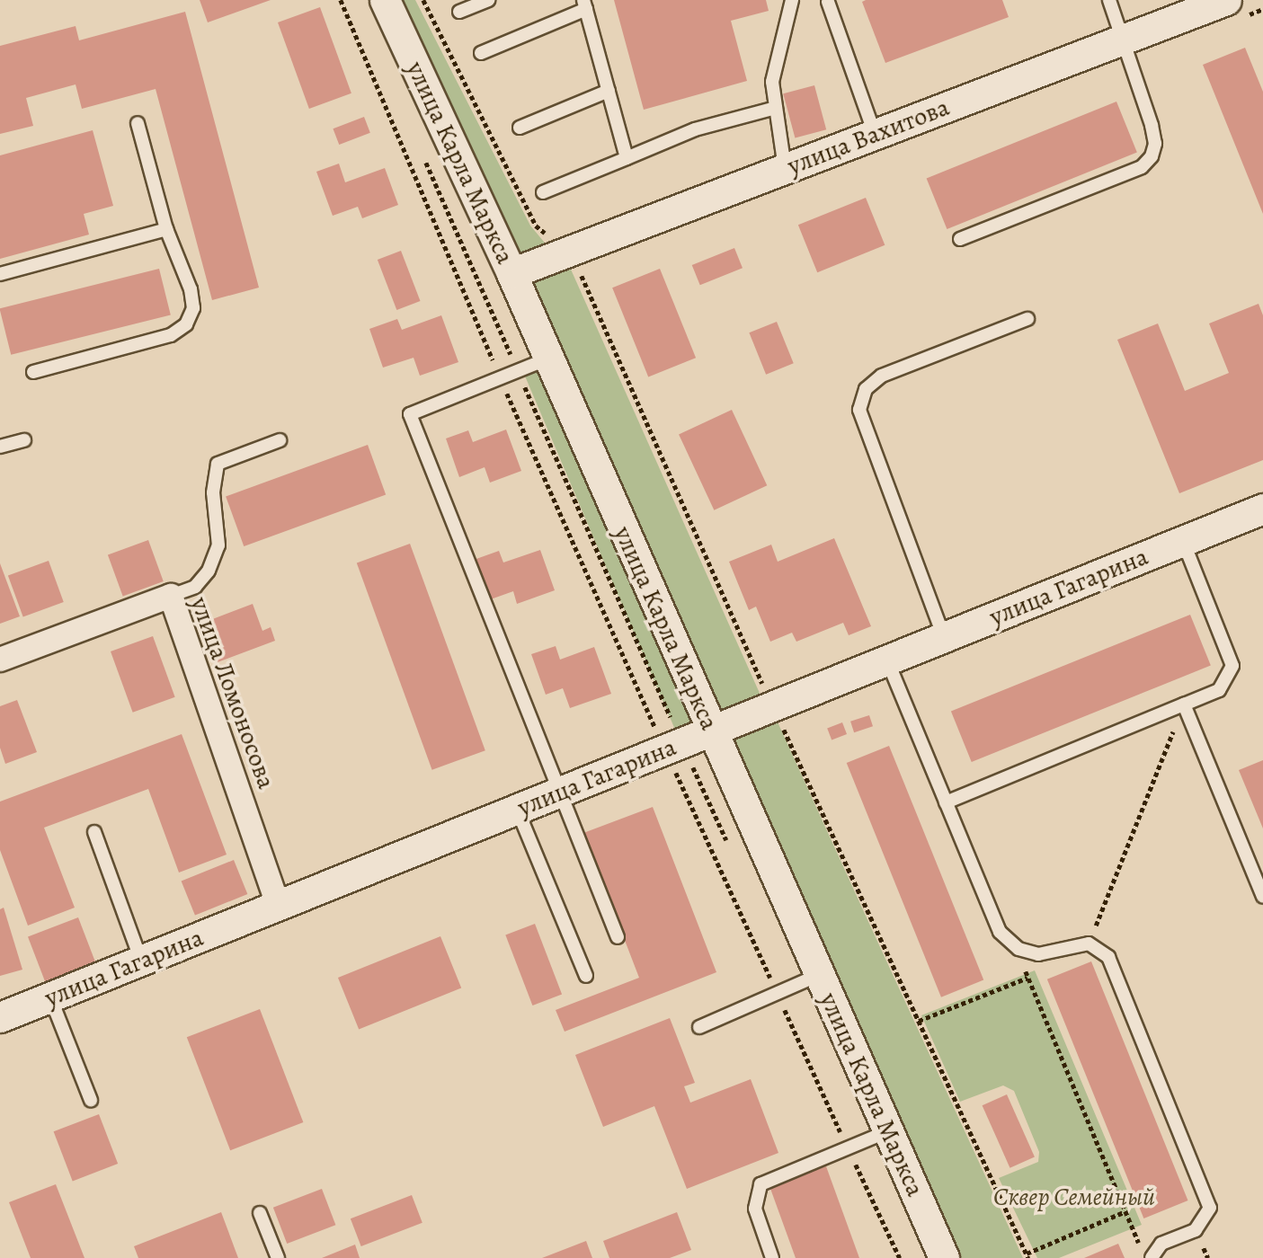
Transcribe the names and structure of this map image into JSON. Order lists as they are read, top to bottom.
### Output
{
  "streets": {
    "street": [
      "улица Вахитова",
      "улица Карла Маркса",
      "улица Гагарина",
      "улица Ломоносова"
    ]
  },
  "crossings": [
    ["улица Вахитова", "улица Карла Маркса"],
    ["улица Карла Маркса", "улица Гагарина"],
    ["улица Гагарина", "улица Ломоносова"]
  ],
  "parks": ["Сквер Семейный"]
}
